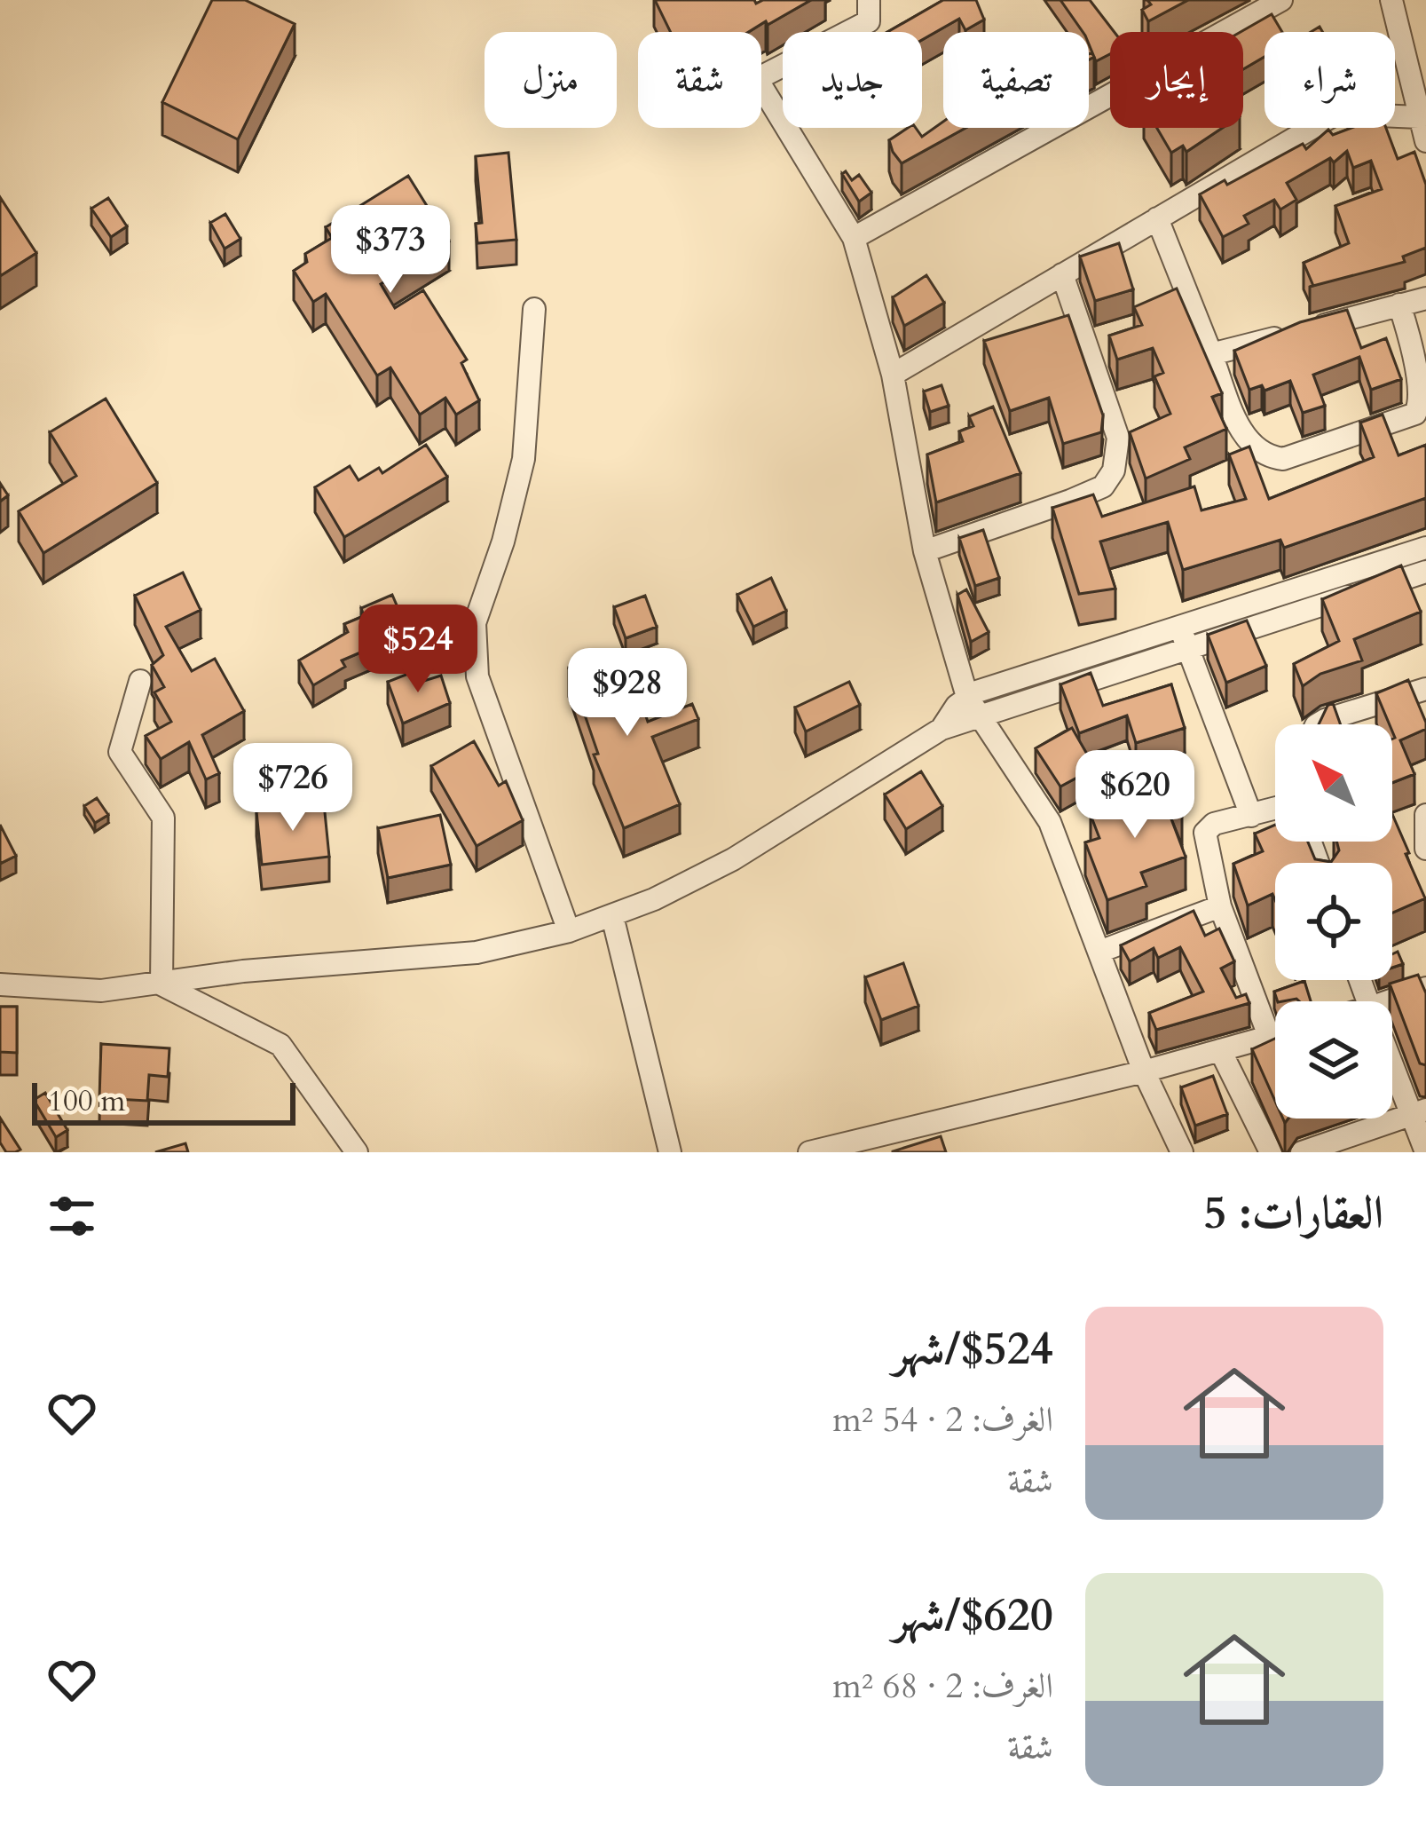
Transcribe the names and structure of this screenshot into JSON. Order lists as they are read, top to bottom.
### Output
{
  "scale_bar": "100 m",
  "north": "top left",
  "page": {
    "chip": [
      "شراء",
      "إيجار",
      "تصفية",
      "جديد",
      "شقة",
      "منزل"
    ],
    "price": [
      "$373",
      "$524",
      "$928",
      "$726",
      "$620"
    ],
    "scale": "100 m",
    "heading": "العقارات: 5",
    "list": [
      {
        "name": "$524/شهر",
        "note": "الغرف: 2 · 54 m² · شقة"
      },
      {
        "name": "$620/شهر",
        "note": "الغرف: 2 · 68 m² · شقة"
      }
    ]
  }
}
